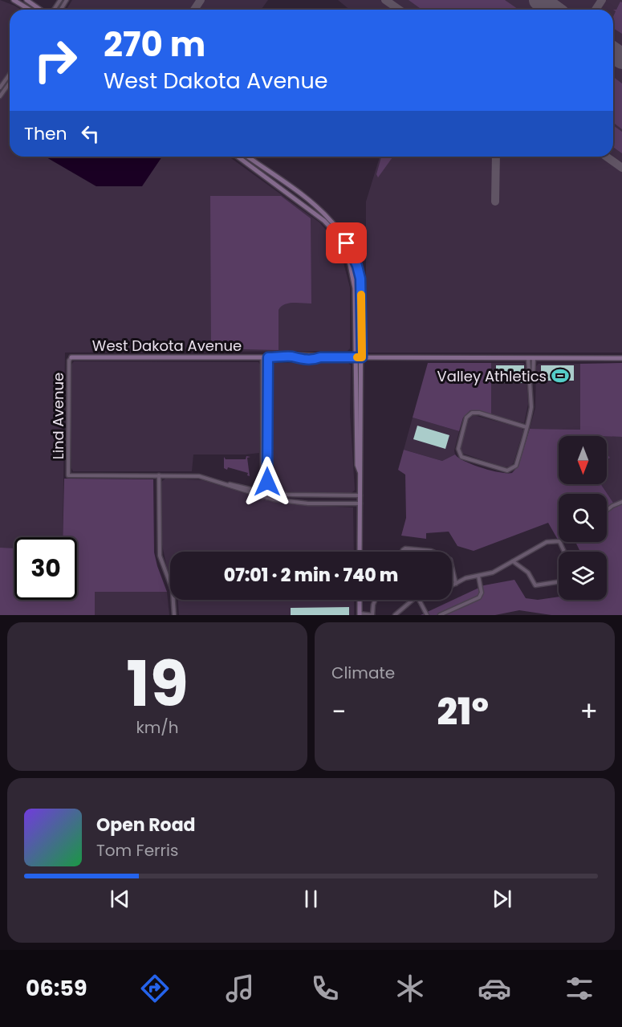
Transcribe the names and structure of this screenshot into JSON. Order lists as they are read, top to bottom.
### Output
{
  "streets": {
    "main road": ["West Dakota Avenue"],
    "street": ["Lind Avenue"]
  },
  "crossings": [
    ["West Dakota Avenue", "Lind Avenue"]
  ],
  "places": {
    "sports": ["Valley Athletics"]
  },
  "north": "bottom",
  "page": {
    "turn": ["270 m", "West Dakota Avenue"],
    "then": "Then",
    "limit": "30",
    "trip": "07:01 · 2 min · 740 m",
    "tile": [
      ["19", "km/h"],
      "Climate"
    ],
    "heat": ["−", "21°", "+"],
    "song": ["Open Road", "Tom Ferris"],
    "tabs": "06:59"
  }
}
